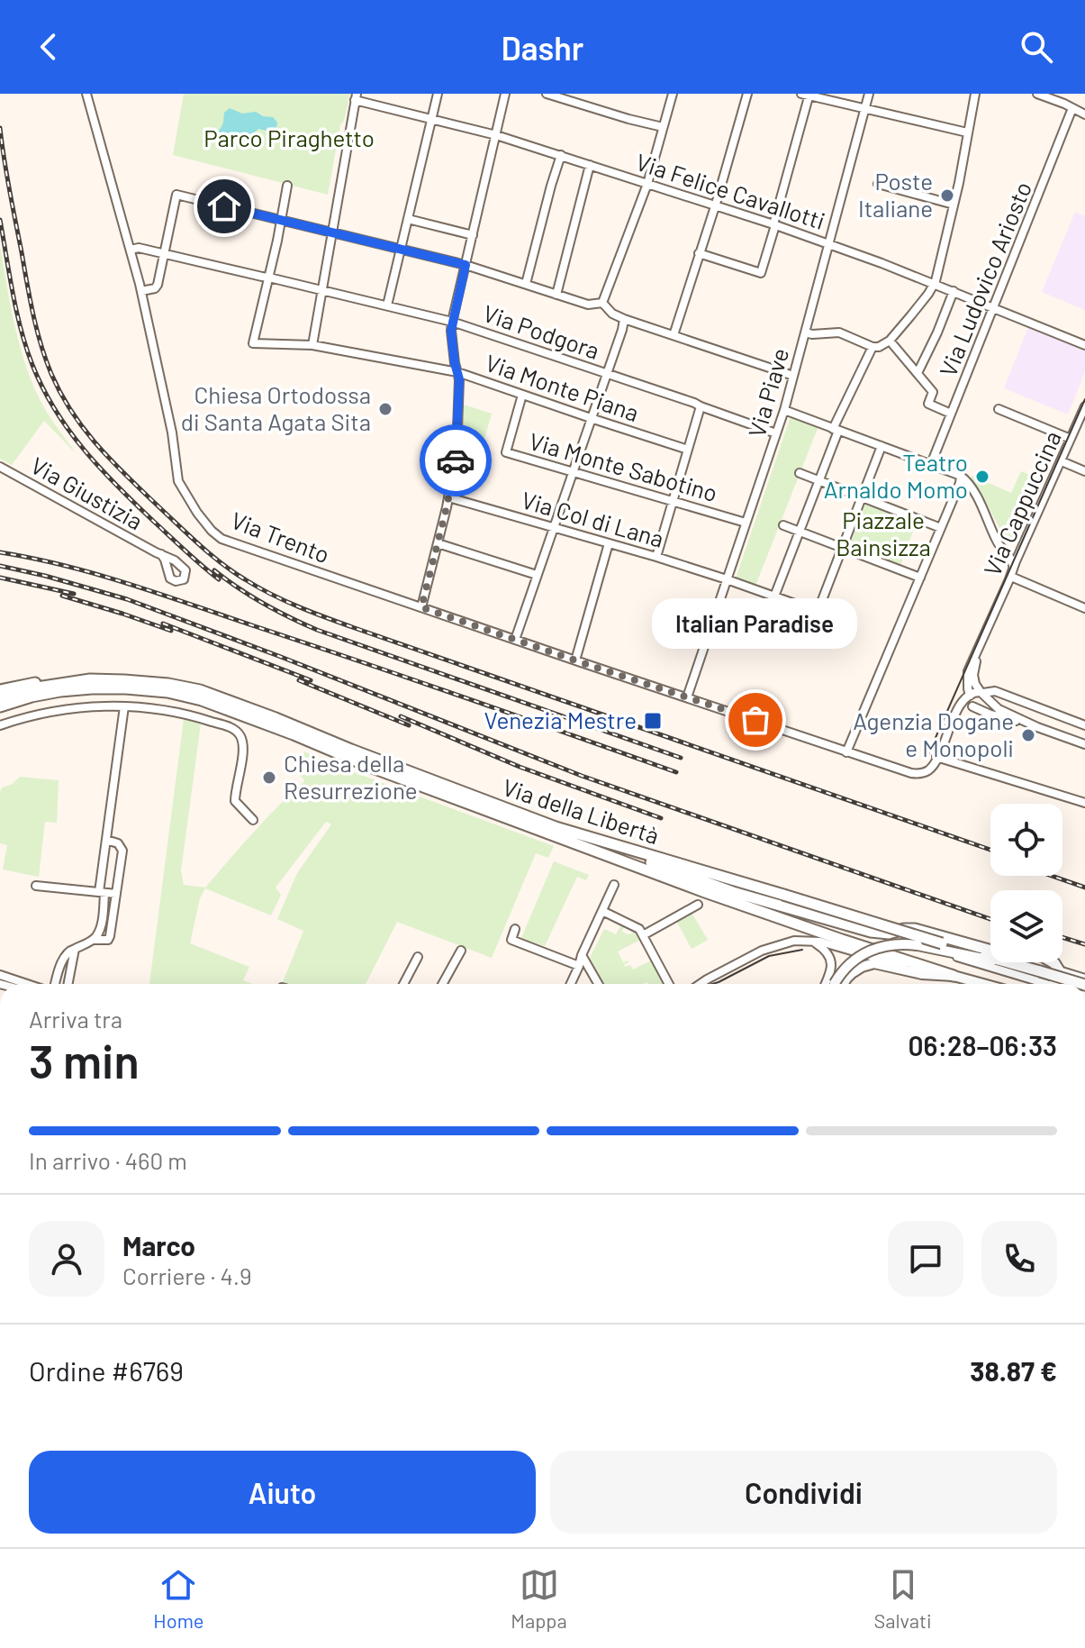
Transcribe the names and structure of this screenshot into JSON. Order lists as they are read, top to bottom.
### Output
{
  "streets": {
    "highway": ["Via della Libertà"],
    "street": [
      "Via Felice Cavallotti",
      "Via Ludovico Ariosto",
      "Via Podgora",
      "Via Monte Piana",
      "Via Piave",
      "Via Monte Sabotino",
      "Via Giustizia",
      "Via Cappuccina",
      "Via Col di Lana",
      "Via Trento"
    ]
  },
  "crossings": [
    ["Via Felice Cavallotti", "Via Ludovico Ariosto"],
    ["Via Felice Cavallotti", "Via Piave"],
    ["Via Podgora", "Via Monte Piana"],
    ["Via Podgora", "Via Piave"],
    ["Via Podgora", "Via Trento"],
    ["Via Monte Piana", "Via Monte Sabotino"],
    ["Via Piave", "Via Monte Sabotino"],
    ["Via Piave", "Via Col di Lana"],
    ["Via Piave", "Via Trento"],
    ["Via Cappuccina", "Via Trento"]
  ],
  "parks": ["Parco Piraghetto", "Piazzale Bainsizza"],
  "places": {
    "other": [
      "Poste Italiane",
      "Chiesa Ortodossa di Santa Agata Sita",
      "Teatro Arnaldo Momo",
      "Italian Paradise",
      "Agenzia Dogane e Monopoli",
      "Chiesa della Resurrezione"
    ],
    "transit": ["Venezia Mestre"]
  },
  "page": {
    "header": "Dashr",
    "bubble": "Italian Paradise",
    "heading": ["3 min", "Arriva tra", "06:28–06:33"],
    "panel": [
      "Marco",
      "Corriere · 4.9",
      "Ordine #6769",
      "38.87 €"
    ],
    "bar": "In arrivo · 460 m",
    "buttons": ["Aiuto", "Condividi"],
    "tabs": ["Home", "Mappa", "Salvati"]
  }
}
